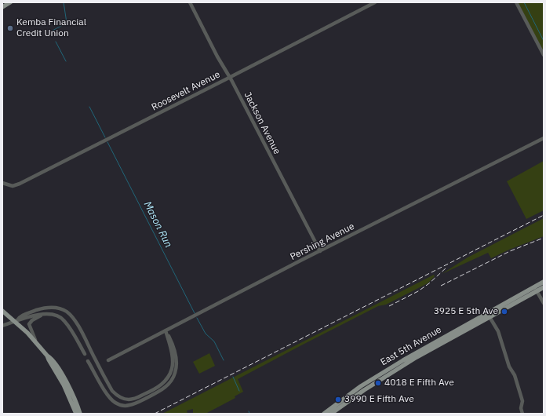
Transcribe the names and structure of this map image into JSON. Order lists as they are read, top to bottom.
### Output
{
  "streets": {
    "main road": ["East 5th Avenue"],
    "street": ["Roosevelt Avenue", "Jackson Avenue", "Pershing Avenue"]
  },
  "crossings": [
    ["Roosevelt Avenue", "Jackson Avenue"],
    ["Jackson Avenue", "Pershing Avenue"]
  ],
  "water": ["Mason Run"],
  "places": [
    "Kemba Financial Credit Union",
    "3925 E 5th Ave",
    "4018 E Fifth Ave",
    "3990 E Fifth Ave"
  ]
}
